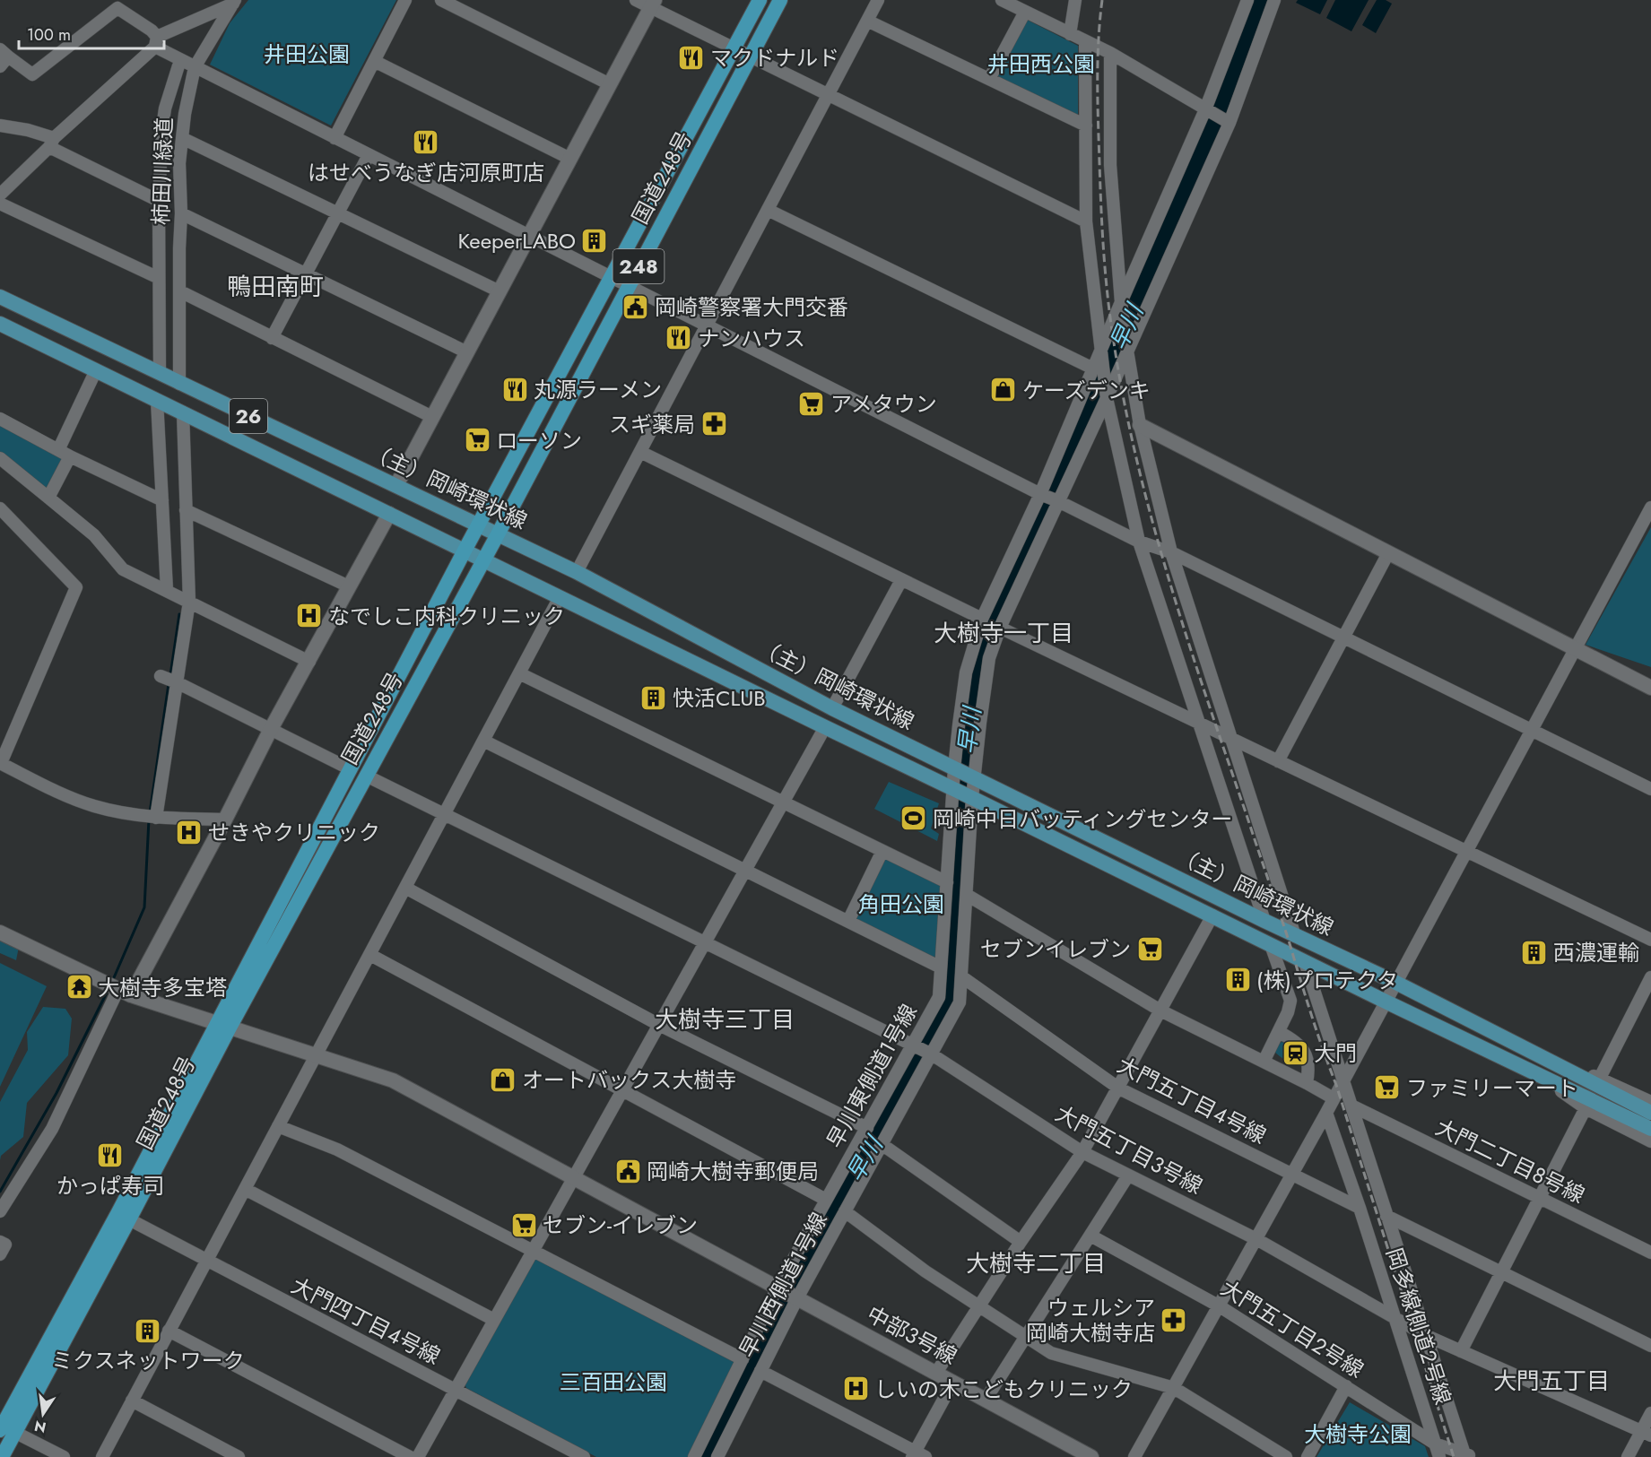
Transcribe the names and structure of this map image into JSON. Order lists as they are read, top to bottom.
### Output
{
  "streets": {
    "highway": ["国道248号", "248"],
    "main road": ["26", "（主）岡崎環状線"],
    "street": [
      "柿田川緑道",
      "早川東側道1号線",
      "大門五丁目4号線",
      "大門五丁目3号線",
      "大門二丁目8号線",
      "早川西側道1号線",
      "大門四丁目4号線",
      "岡多線側道2号線",
      "大門五丁目2号線",
      "中部3号線"
    ]
  },
  "crossings": [
    ["柿田川緑道", "（主）岡崎環状線"],
    ["国道248号", "（主）岡崎環状線"],
    ["国道248号", "大門四丁目4号線"],
    ["国道248号", "中部3号線"],
    ["（主）岡崎環状線", "早川東側道1号線"],
    ["（主）岡崎環状線", "早川西側道1号線"],
    ["早川東側道1号線", "大門五丁目3号線"],
    ["早川東側道1号線", "中部3号線"],
    ["大門五丁目4号線", "早川西側道1号線"],
    ["大門五丁目4号線", "岡多線側道2号線"],
    ["大門五丁目3号線", "早川西側道1号線"],
    ["大門五丁目3号線", "岡多線側道2号線"],
    ["早川西側道1号線", "中部3号線"],
    ["岡多線側道2号線", "大門五丁目2号線"]
  ],
  "districts": [
    "鴨田南町",
    "大樹寺一丁目",
    "大樹寺三丁目",
    "大樹寺二丁目",
    "大門五丁目"
  ],
  "water": ["早川"],
  "parks": [
    "井田公園",
    "井田西公園",
    "角田公園",
    "三百田公園",
    "大樹寺公園"
  ],
  "places": {
    "restaurant": [
      "マクドナルド",
      "はせべうなぎ店河原町店",
      "ナンハウス",
      "丸源ラーメン",
      "かっぱ寿司"
    ],
    "building": [
      "KeeperLABO",
      "快活CLUB",
      "西濃運輸",
      "(株)プロテクタ",
      "ミクスネットワーク"
    ],
    "public building": ["岡崎警察署大門交番", "岡崎大樹寺郵便局"],
    "shop": ["ケーズデンキ", "オートバックス大樹寺"],
    "supermarket": [
      "アメタウン",
      "ローソン",
      "セブンイレブン",
      "ファミリーマート",
      "セブン-イレブン"
    ],
    "pharmacy": ["スギ薬局", "ウェルシア 岡崎大樹寺店"],
    "hospital": ["なでしこ内科クリニック", "せきやクリニック", "しいの木こどもクリニック"],
    "sports": ["岡崎中日バッティングセンター"],
    "temple": ["大樹寺多宝塔"],
    "station": ["大門"]
  },
  "scale_bar": "100 m",
  "north": "bottom"
}
